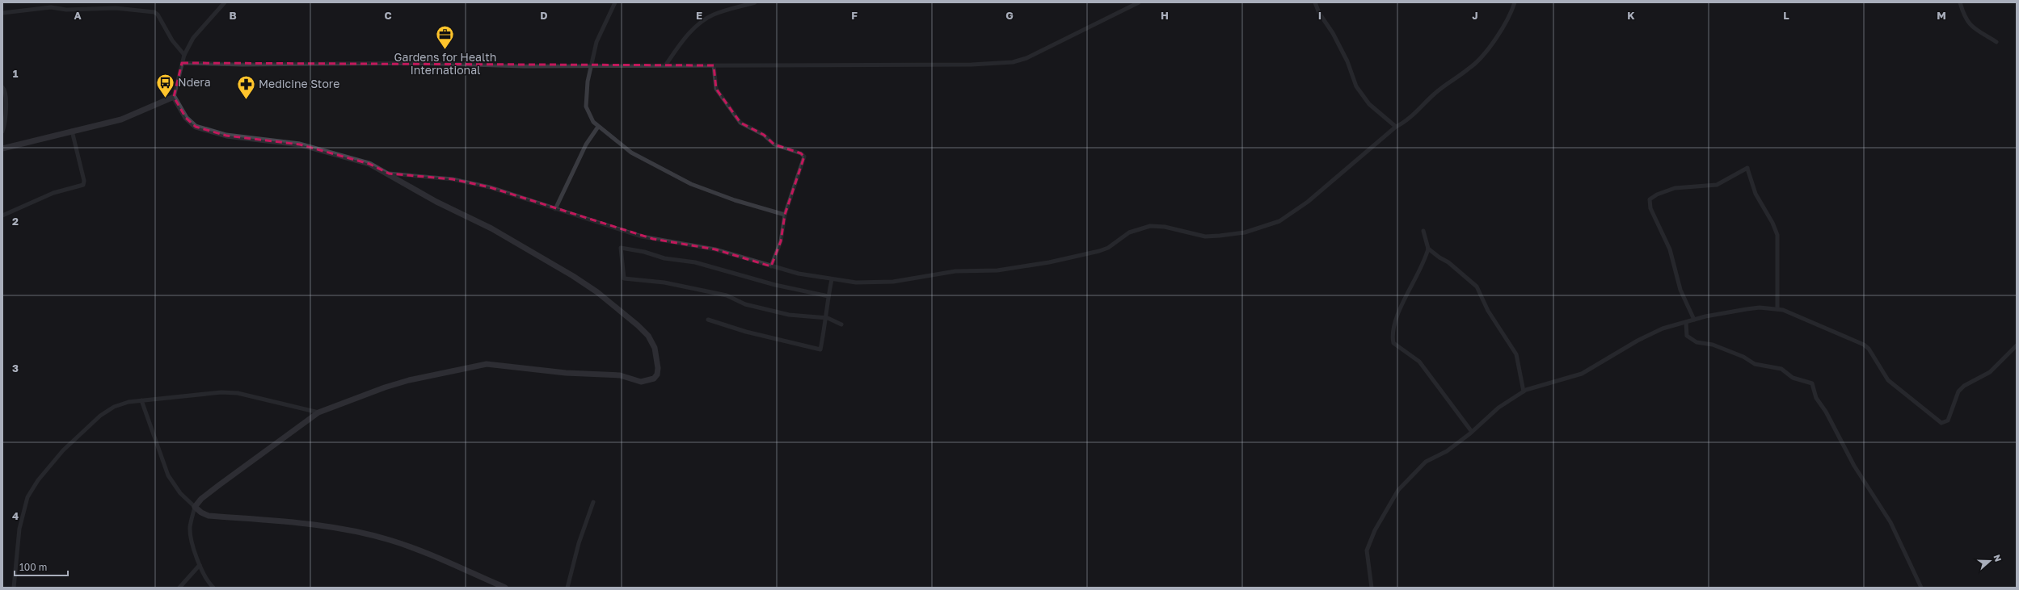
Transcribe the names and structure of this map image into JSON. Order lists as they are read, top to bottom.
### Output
{
  "places": {
    "office": ["Gardens for Health International"],
    "bus stop": ["Ndera"],
    "pharmacy": ["Medicine Store"]
  },
  "scale_bar": "100 m",
  "north": "right",
  "grid": {
    "columns": [
      "A",
      "B",
      "C",
      "D",
      "E",
      "F",
      "G",
      "H",
      "I",
      "J",
      "K",
      "L",
      "M"
    ],
    "rows": [
      "1",
      "2",
      "3",
      "4"
    ]
  }
}
